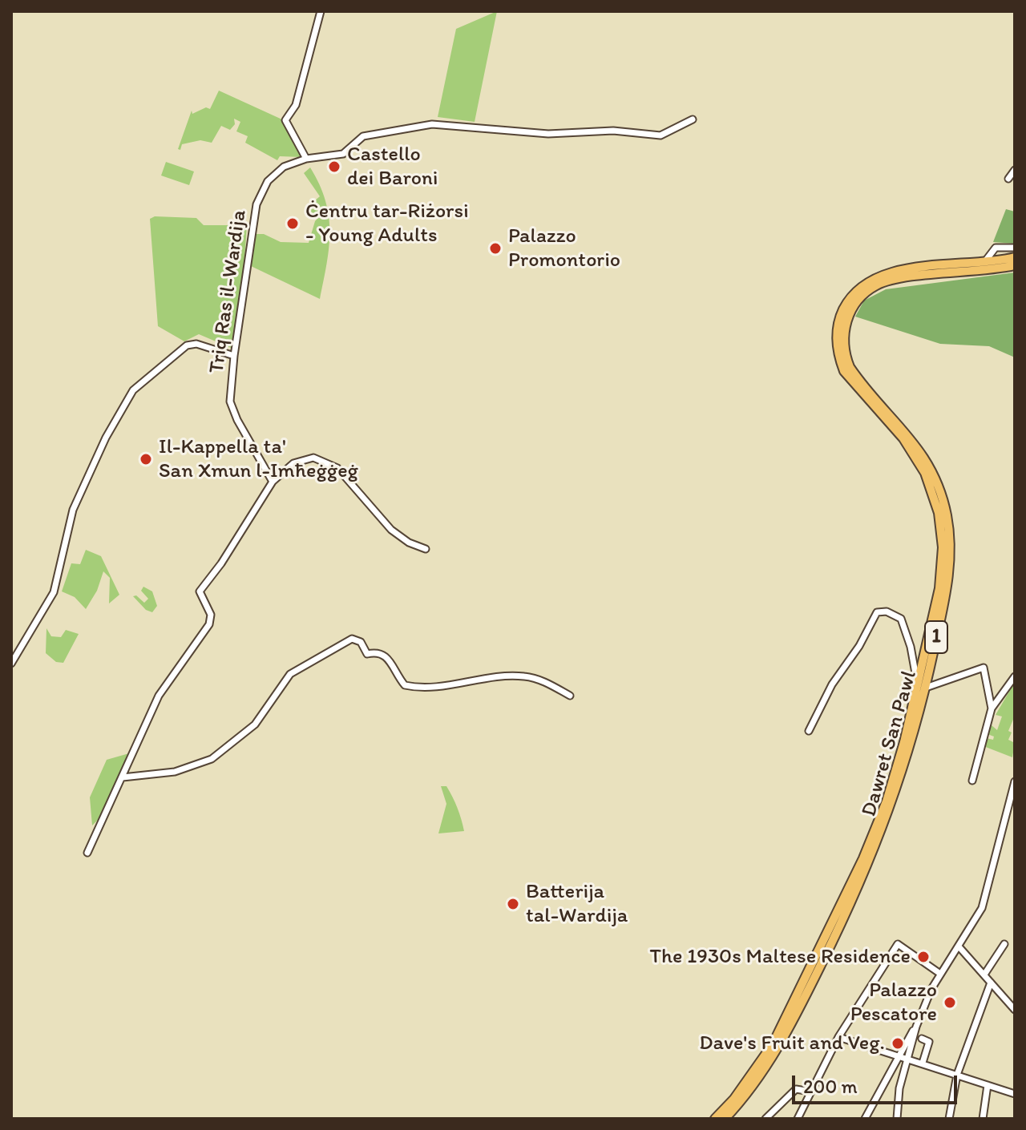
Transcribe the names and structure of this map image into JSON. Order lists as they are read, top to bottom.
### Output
{
  "streets": {
    "highway": ["1", "Dawret San Pawl"],
    "street": ["Triq Ras il-Wardija"]
  },
  "places": [
    "Castello dei Baroni",
    "Ċentru tar-Riżorsi - Young Adults",
    "Palazzo Promontorio",
    "Il-Kappella ta' San Xmun l-Imħeġġeġ",
    "Batterija tal-Wardija",
    "The 1930s Maltese Residence",
    "Palazzo Pescatore",
    "Dave's Fruit and Veg."
  ],
  "scale_bar": "200 m"
}
